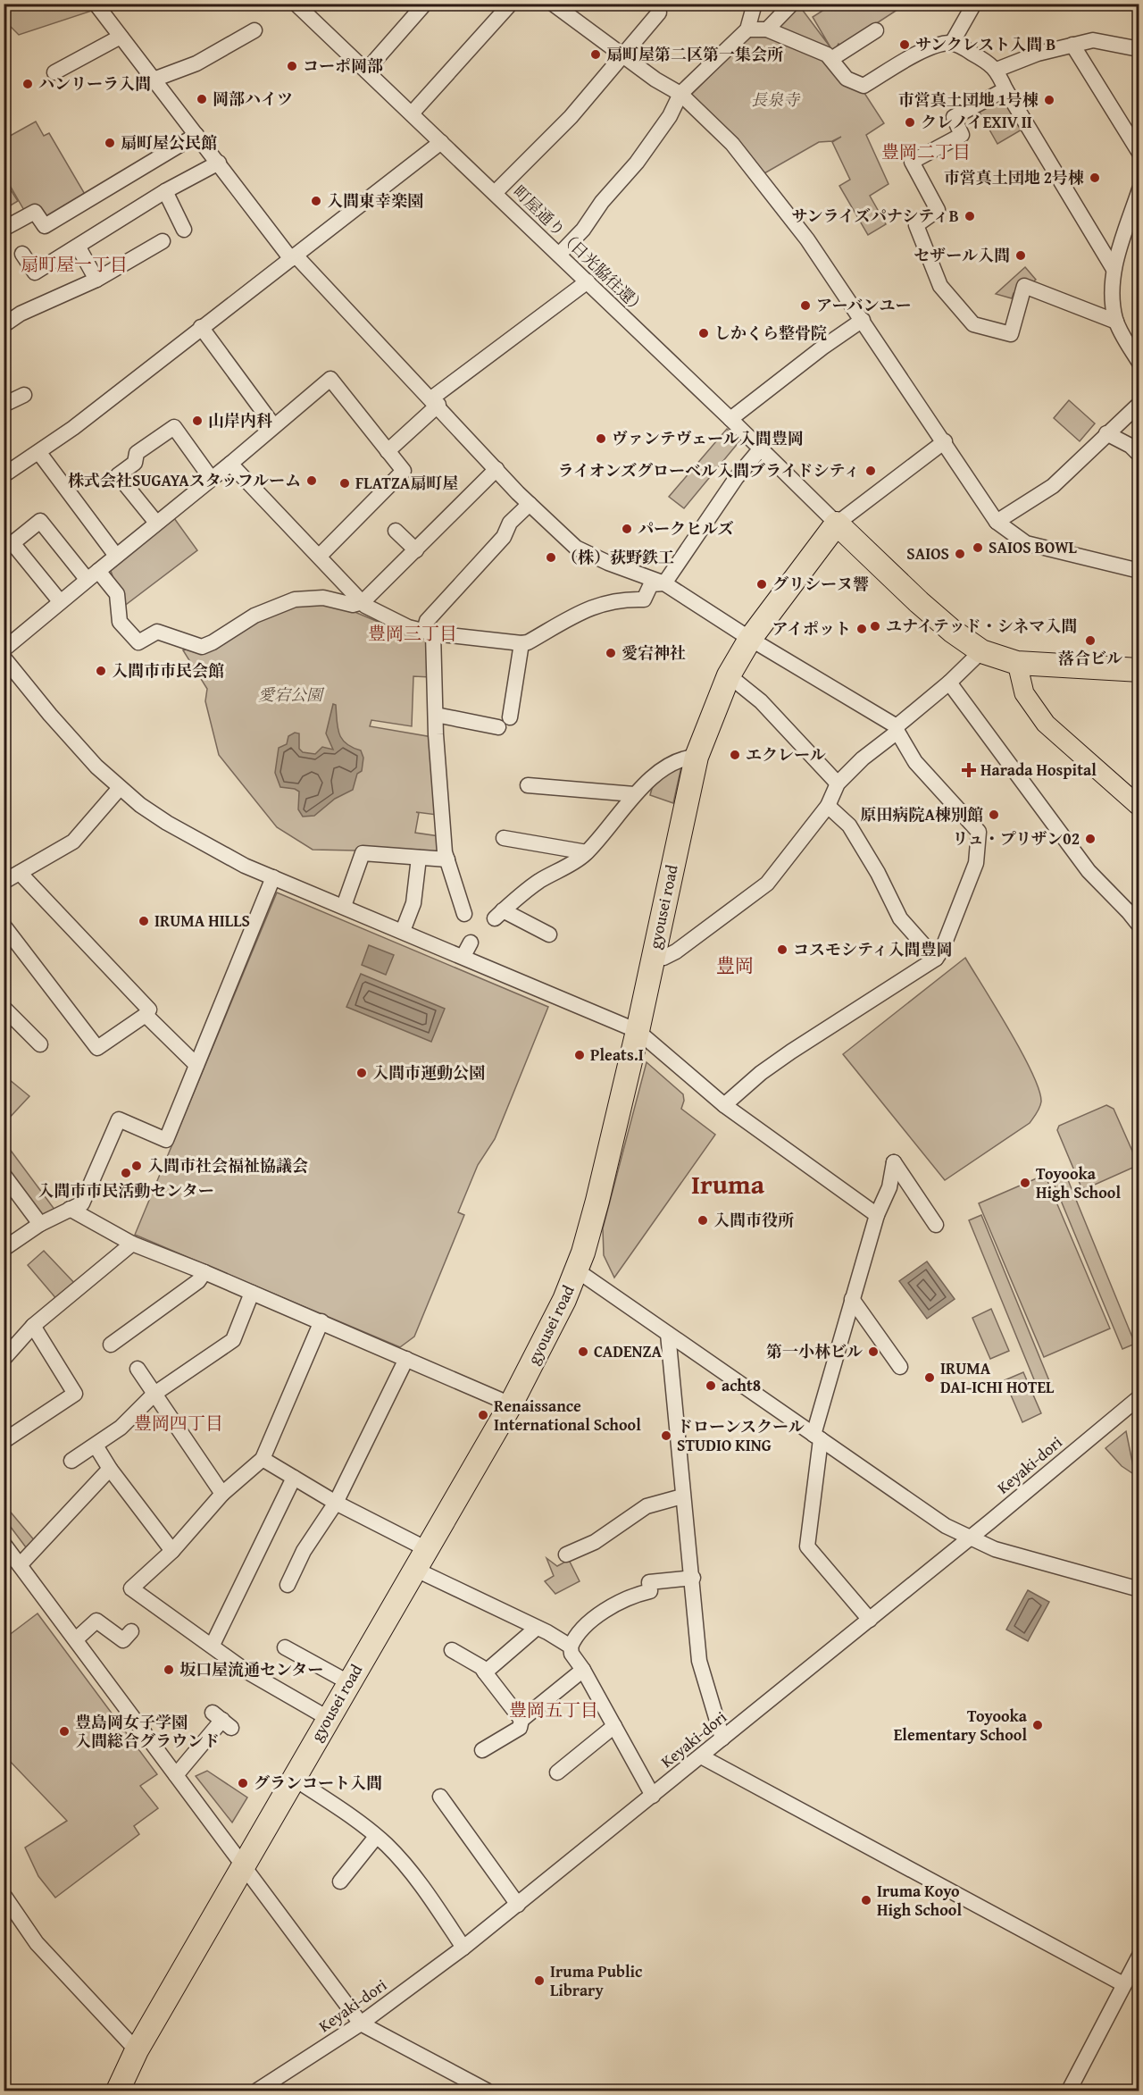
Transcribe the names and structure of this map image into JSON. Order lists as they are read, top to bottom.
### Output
{
  "streets": {
    "highway": ["gyousei road"],
    "street": ["町屋通り（日光脇往還）", "Keyaki-dori"]
  },
  "crossings": [
    ["町屋通り（日光脇往還）", "gyousei road"]
  ],
  "districts": [
    "豊岡二丁目",
    "扇町屋一丁目",
    "豊岡三丁目",
    "豊岡",
    "Iruma",
    "豊岡四丁目",
    "豊岡五丁目"
  ],
  "parks": ["長泉寺", "愛宕公園"],
  "places": {
    "other": [
      "サンクレスト入間 B",
      "扇町屋第二区第一集会所",
      "コーポ岡部",
      "ハンリーラ入間",
      "岡部ハイツ",
      "市営真土団地 1号棟",
      "クレノイEXIV II",
      "扇町屋公民館",
      "市営真土団地 2号棟",
      "入間東幸楽園",
      "サンライズパナシティB",
      "セザール入間",
      "アーバンユー",
      "しかくら整骨院",
      "山岸内科",
      "ヴァンテヴェール入間豊岡",
      "ライオンズグローベル入間ブライドシティ",
      "株式会社SUGAYAスタッフルーム",
      "FLATZA扇町屋",
      "パークヒルズ",
      "SAIOS BOWL",
      "SAIOS",
      "（株）荻野鉄工",
      "グリシーヌ響",
      "ユナイテッド・シネマ入間",
      "アイポット",
      "落合ビル",
      "愛宕神社",
      "入間市市民会館",
      "エクレール",
      "原田病院A棟別館",
      "リュ・プリザン02",
      "IRUMA HILLS",
      "コスモシティ入間豊岡",
      "Pleats.I",
      "入間市運動公園",
      "入間市社会福祉協議会",
      "入間市市民活動センター",
      "Toyooka High School",
      "入間市役所",
      "CADENZA",
      "第一小林ビル",
      "IRUMA DAI-ICHI HOTEL",
      "acht8",
      "Renaissance International School",
      "ドローンスクール STUDIO KING",
      "坂口屋流通センター",
      "Toyooka Elementary School",
      "豊島岡女子学園 入間総合グラウンド",
      "グランコート入間",
      "Iruma Koyo High School",
      "Iruma Public Library"
    ],
    "health": ["Harada Hospital"]
  }
}
